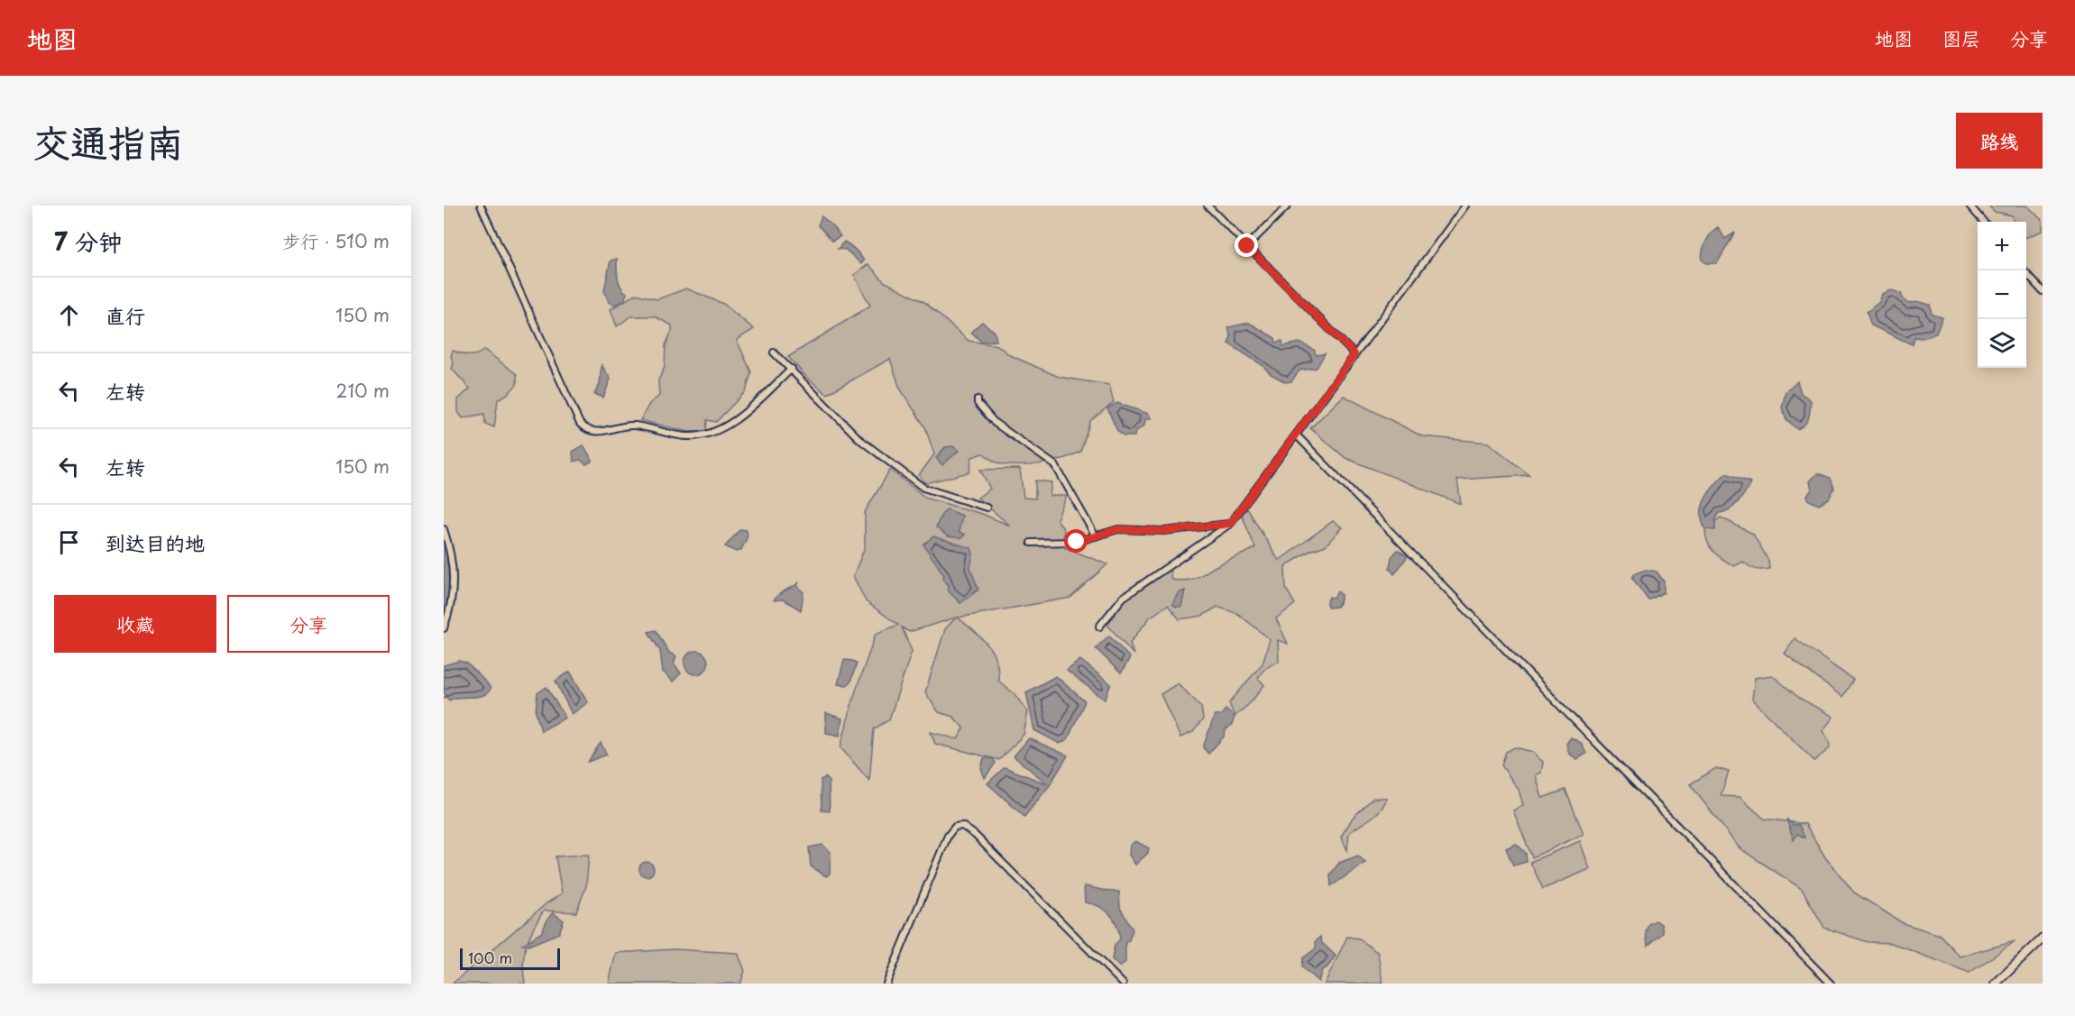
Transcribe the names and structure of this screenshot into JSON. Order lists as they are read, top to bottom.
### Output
{
  "scale_bar": "100 m",
  "page": {
    "header": "地图",
    "nav": ["地图", "图层", "分享"],
    "title": "交通指南",
    "buttons": [
      "路线",
      ["收藏", "分享"]
    ],
    "heading": ["7 分钟", "步行 · 510 m"],
    "map_buttons": ["+", "−"],
    "list": [
      ["直行", "150 m"],
      ["左转", "210 m"],
      ["左转", "150 m"],
      "到达目的地"
    ],
    "scale": "100 m"
  }
}
